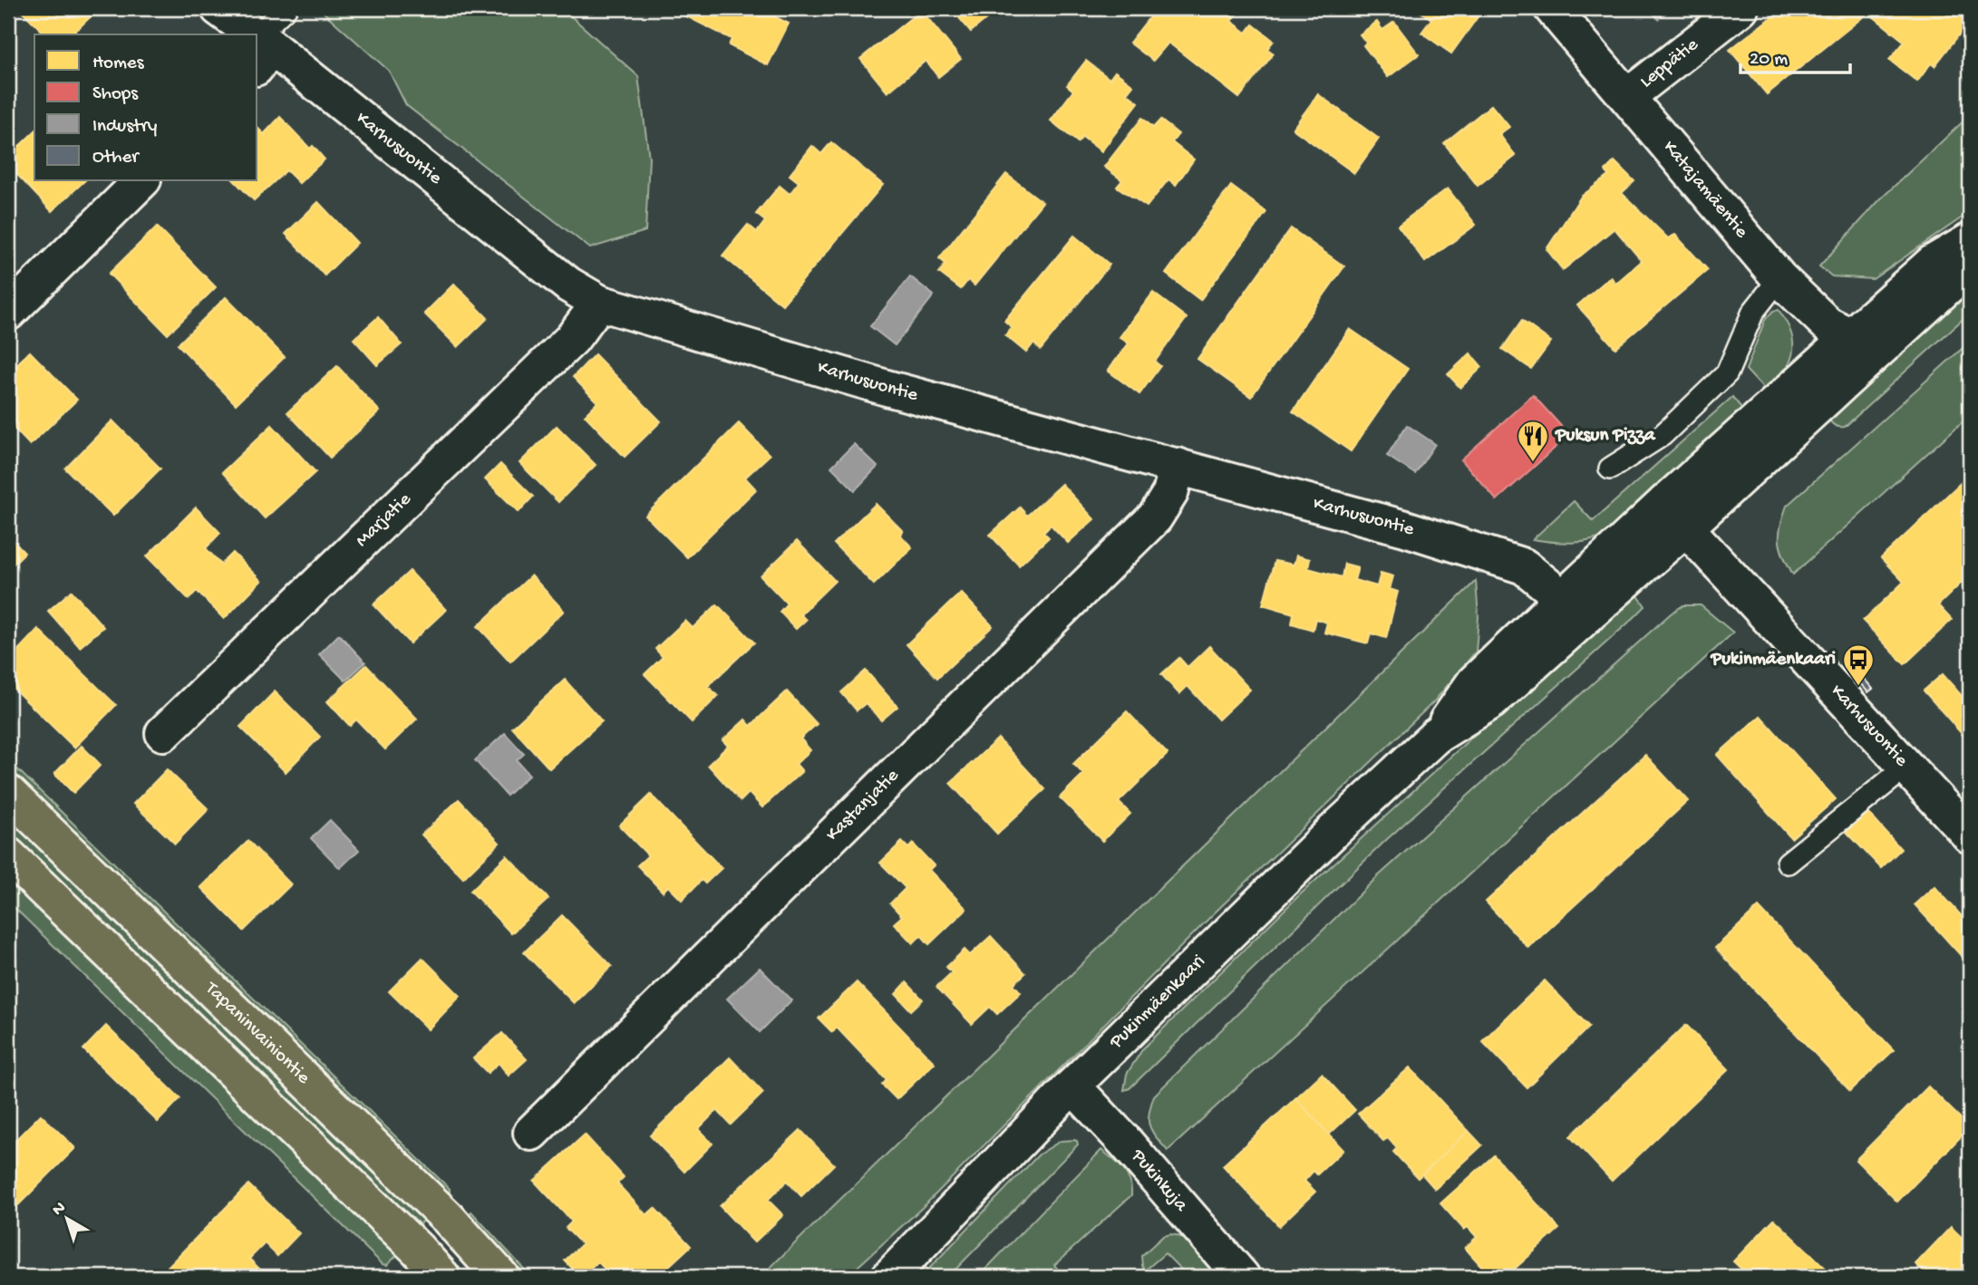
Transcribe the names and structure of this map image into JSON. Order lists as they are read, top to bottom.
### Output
{
  "streets": {
    "main road": ["Tapaninvainiontie"],
    "street": [
      "Leppätie",
      "Karhusuontie",
      "Katajamäentie",
      "Marjatie",
      "Kastanjatie",
      "Pukinmäenkaari",
      "Pukinkuja"
    ]
  },
  "crossings": [
    ["Leppätie", "Katajamäentie"],
    ["Karhusuontie", "Marjatie"],
    ["Karhusuontie", "Kastanjatie"],
    ["Karhusuontie", "Pukinmäenkaari"],
    ["Katajamäentie", "Pukinmäenkaari"],
    ["Pukinmäenkaari", "Pukinkuja"]
  ],
  "places": {
    "restaurant": ["Puksun Pizza"],
    "bus stop": ["Pukinmäenkaari"]
  },
  "legend": [
    "Homes",
    "Shops",
    "Industry",
    "Other"
  ],
  "scale_bar": "20 m",
  "north": "top left"
}
